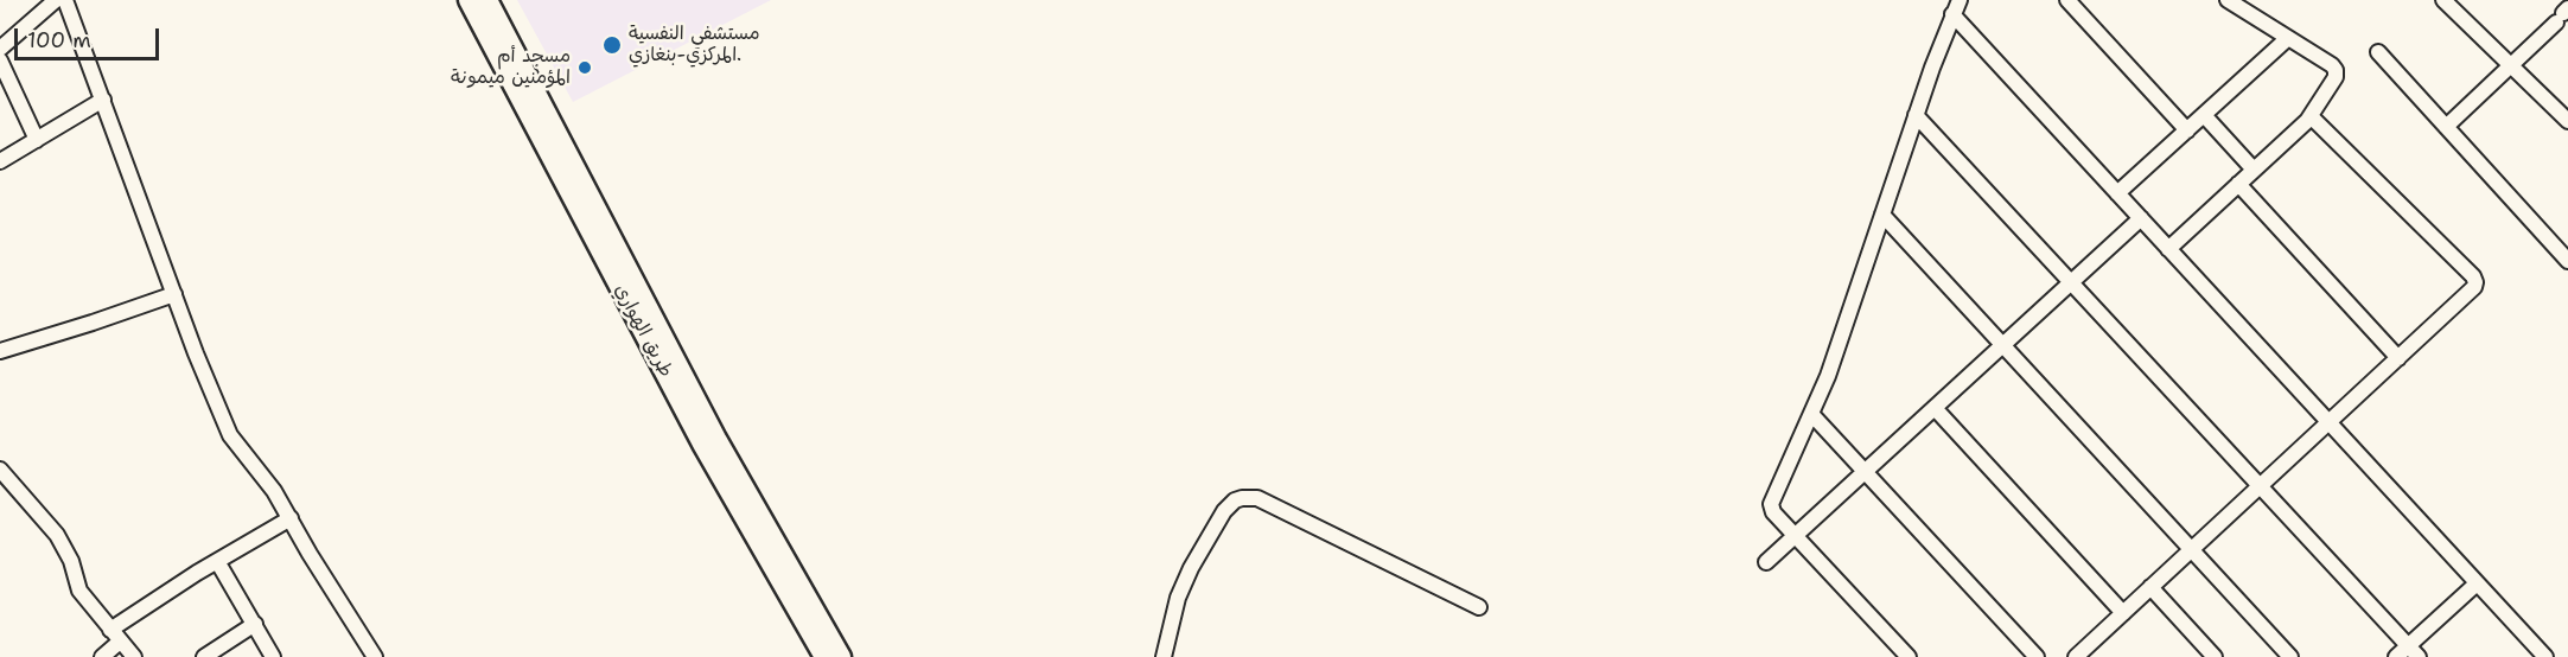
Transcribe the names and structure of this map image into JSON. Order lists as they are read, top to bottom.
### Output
{
  "streets": {
    "highway": ["طريق الهواري"]
  },
  "places": ["مستشفي النفسية المركزي-بنغازي.", "مسجد أم المؤمنين ميمونة"],
  "scale_bar": "100 m"
}
